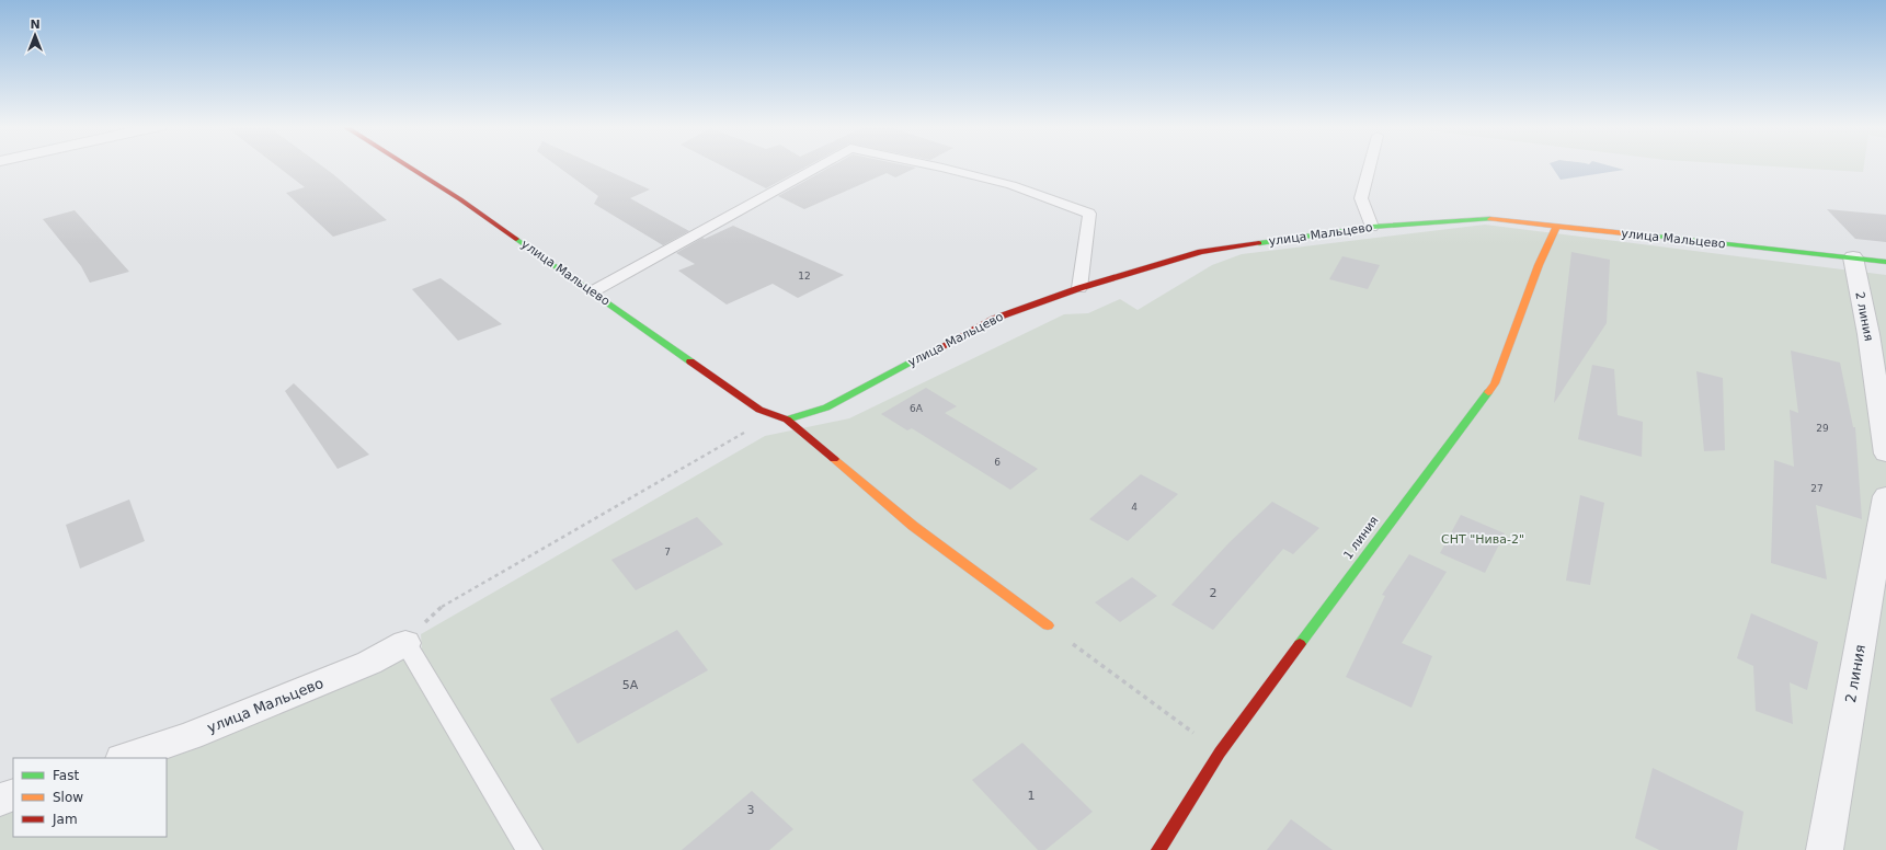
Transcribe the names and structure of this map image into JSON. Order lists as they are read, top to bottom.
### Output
{
  "streets": {
    "street": ["улица Мальцево", "2 линия", "1 линия"]
  },
  "crossings": [
    ["улица Мальцево", "2 линия"],
    ["улица Мальцево", "1 линия"]
  ],
  "parks": ["СНТ \"Нива-2\""],
  "house_numbers": [
    "12",
    "6А",
    "29",
    "6",
    "27",
    "4",
    "7",
    "2",
    "5А",
    "1",
    "3"
  ],
  "legend": ["Fast", "Slow", "Jam"],
  "north": "top"
}
